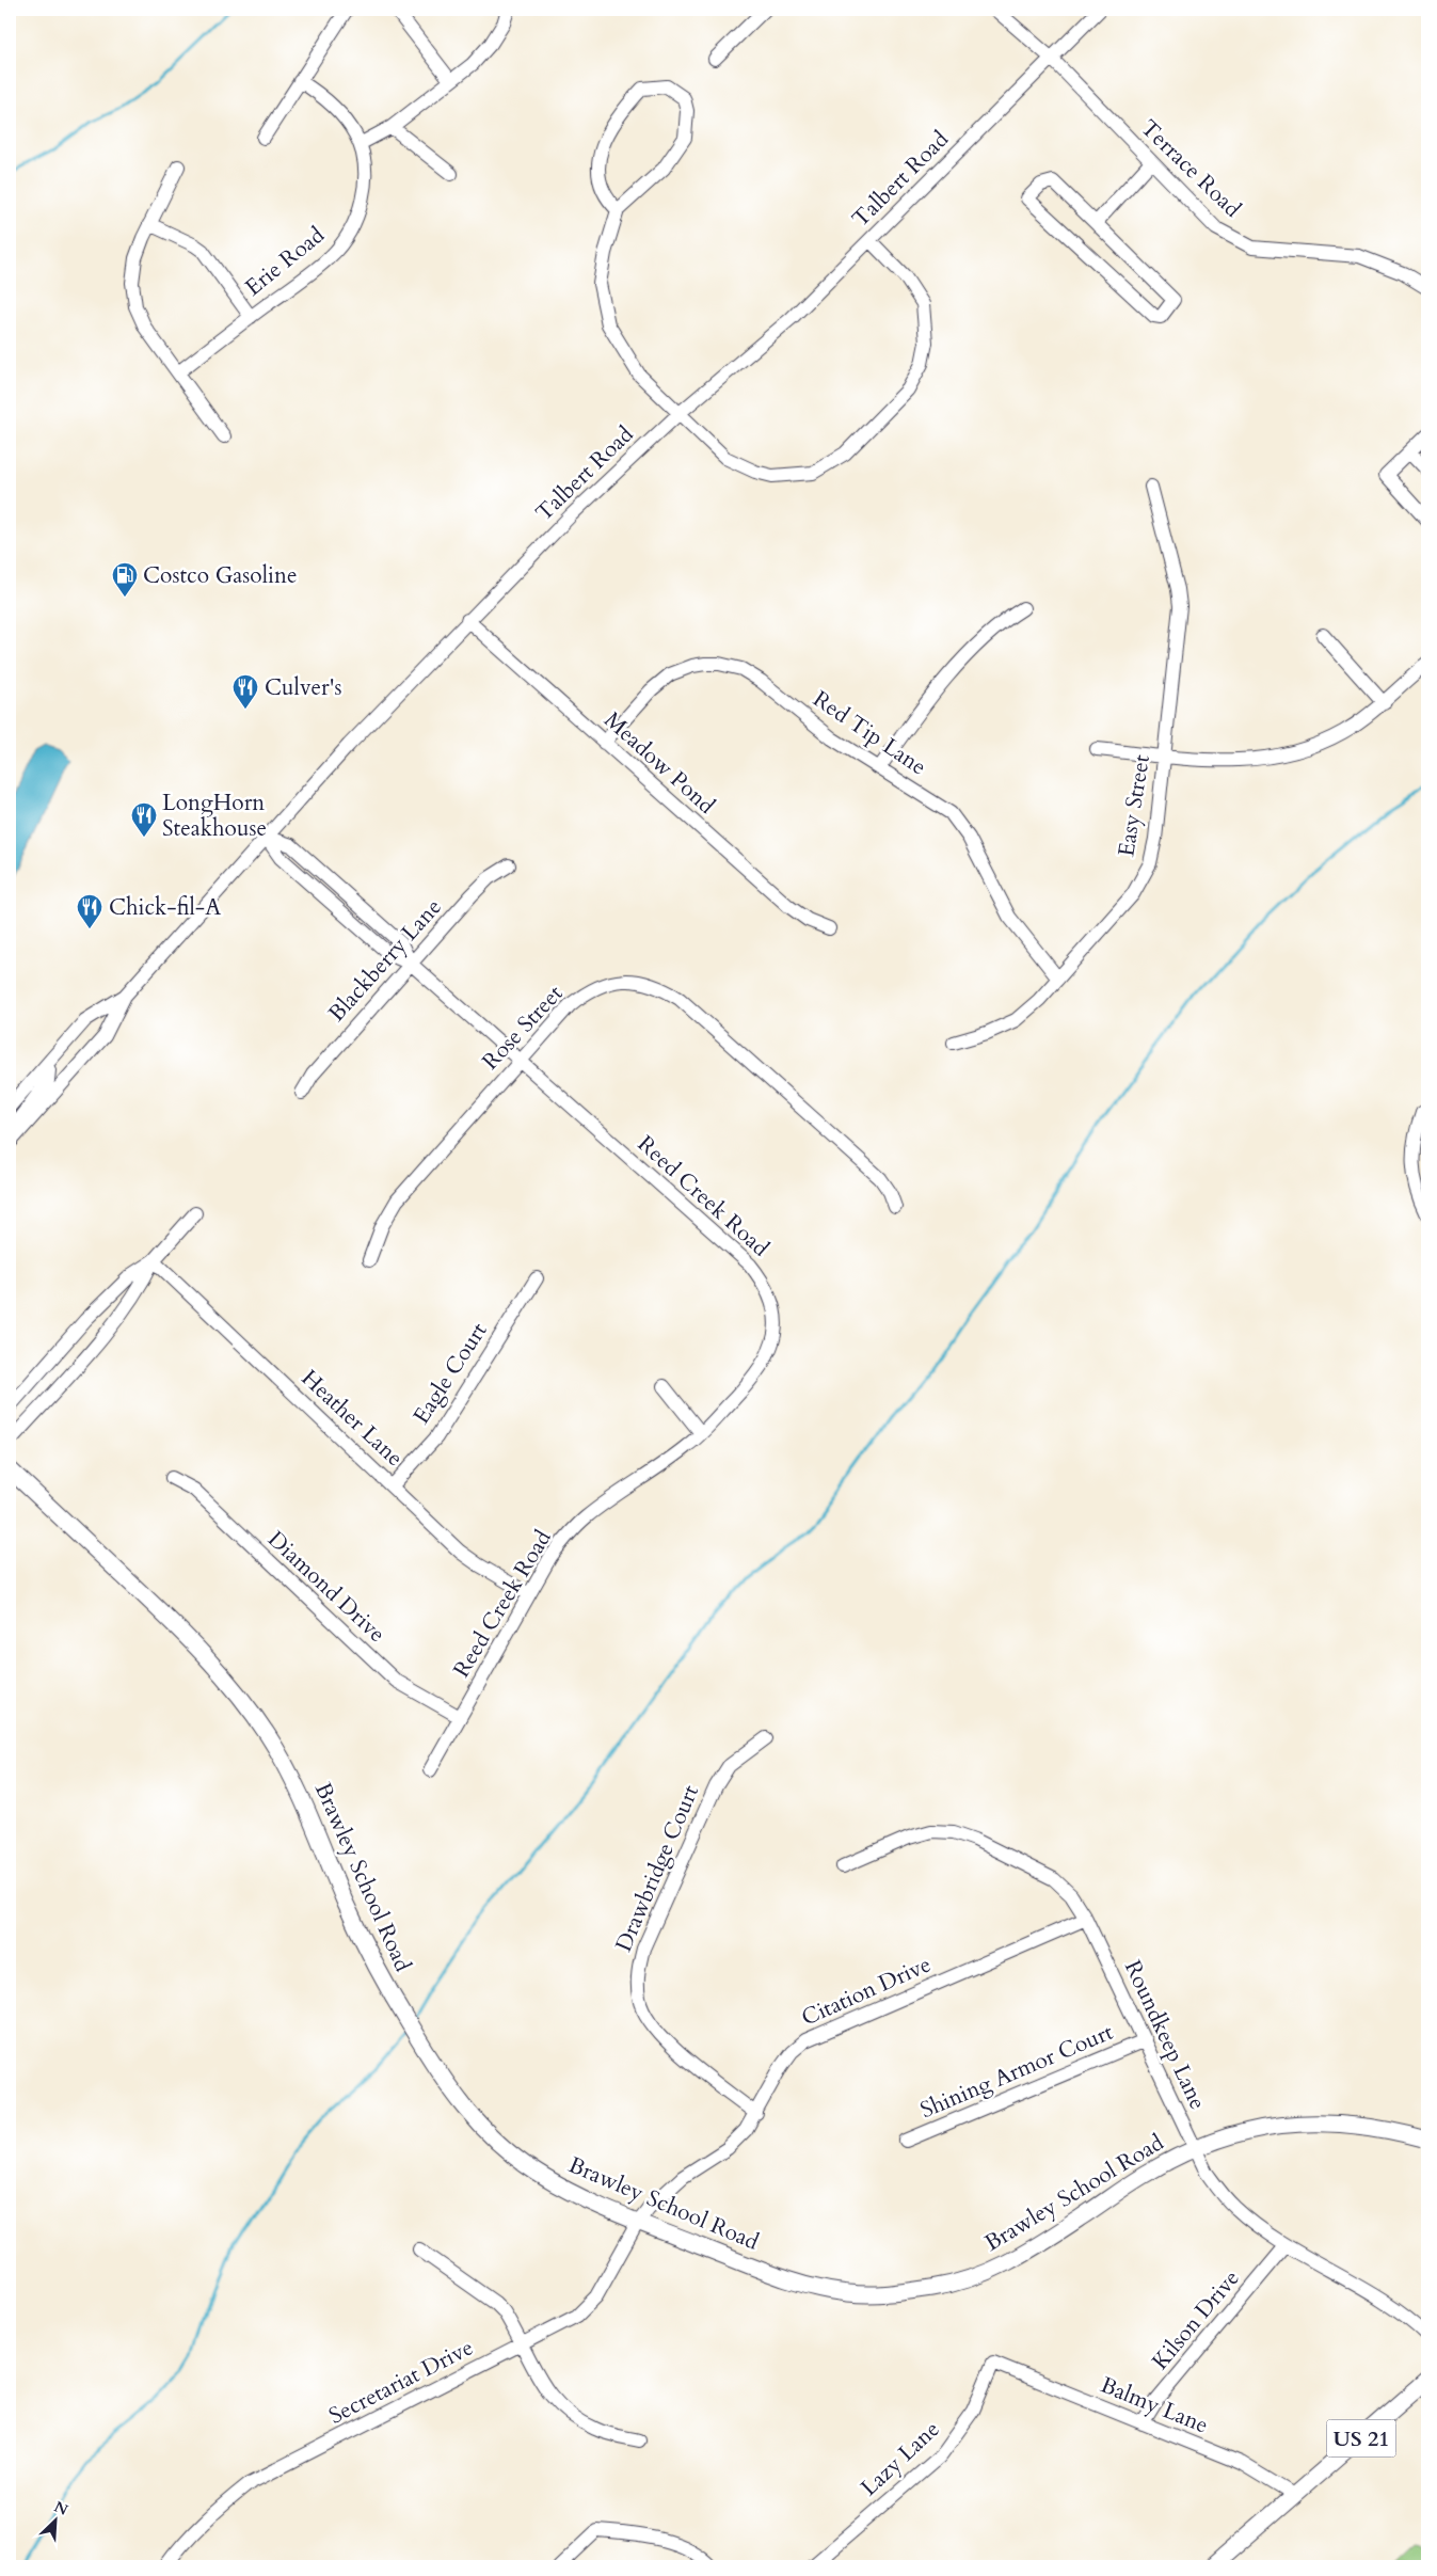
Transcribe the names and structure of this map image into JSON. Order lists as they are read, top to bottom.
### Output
{
  "streets": {
    "main road": ["Brawley School Road", "US 21"],
    "street": [
      "Terrace Road",
      "Talbert Road",
      "Erie Road",
      "Red Tip Lane",
      "Meadow Pond",
      "Easy Street",
      "Blackberry Lane",
      "Rose Street",
      "Reed Creek Road",
      "Eagle Court",
      "Heather Lane",
      "Diamond Drive",
      "Drawbridge Court",
      "Citation Drive",
      "Roundkeep Lane",
      "Shining Armor Court",
      "Kilson Drive",
      "Secretariat Drive",
      "Balmy Lane",
      "Lazy Lane"
    ]
  },
  "crossings": [
    ["Terrace Road", "Talbert Road"],
    ["Talbert Road", "Meadow Pond"],
    ["Talbert Road", "Reed Creek Road"],
    ["Red Tip Lane", "Meadow Pond"],
    ["Red Tip Lane", "Easy Street"],
    ["Blackberry Lane", "Reed Creek Road"],
    ["Rose Street", "Reed Creek Road"],
    ["Reed Creek Road", "Heather Lane"],
    ["Reed Creek Road", "Diamond Drive"],
    ["Eagle Court", "Heather Lane"],
    ["Drawbridge Court", "Citation Drive"],
    ["Brawley School Road", "Citation Drive"],
    ["Brawley School Road", "Roundkeep Lane"],
    ["Brawley School Road", "Secretariat Drive"],
    ["Citation Drive", "Roundkeep Lane"],
    ["Citation Drive", "Secretariat Drive"],
    ["Roundkeep Lane", "Shining Armor Court"],
    ["Roundkeep Lane", "Kilson Drive"],
    ["Kilson Drive", "Balmy Lane"],
    ["Balmy Lane", "US 21"],
    ["Balmy Lane", "Lazy Lane"]
  ],
  "places": {
    "fuel station": ["Costco Gasoline"],
    "restaurant": ["Culver's", "LongHorn Steakhouse", "Chick-fil-A"]
  },
  "north": "top right"
}
